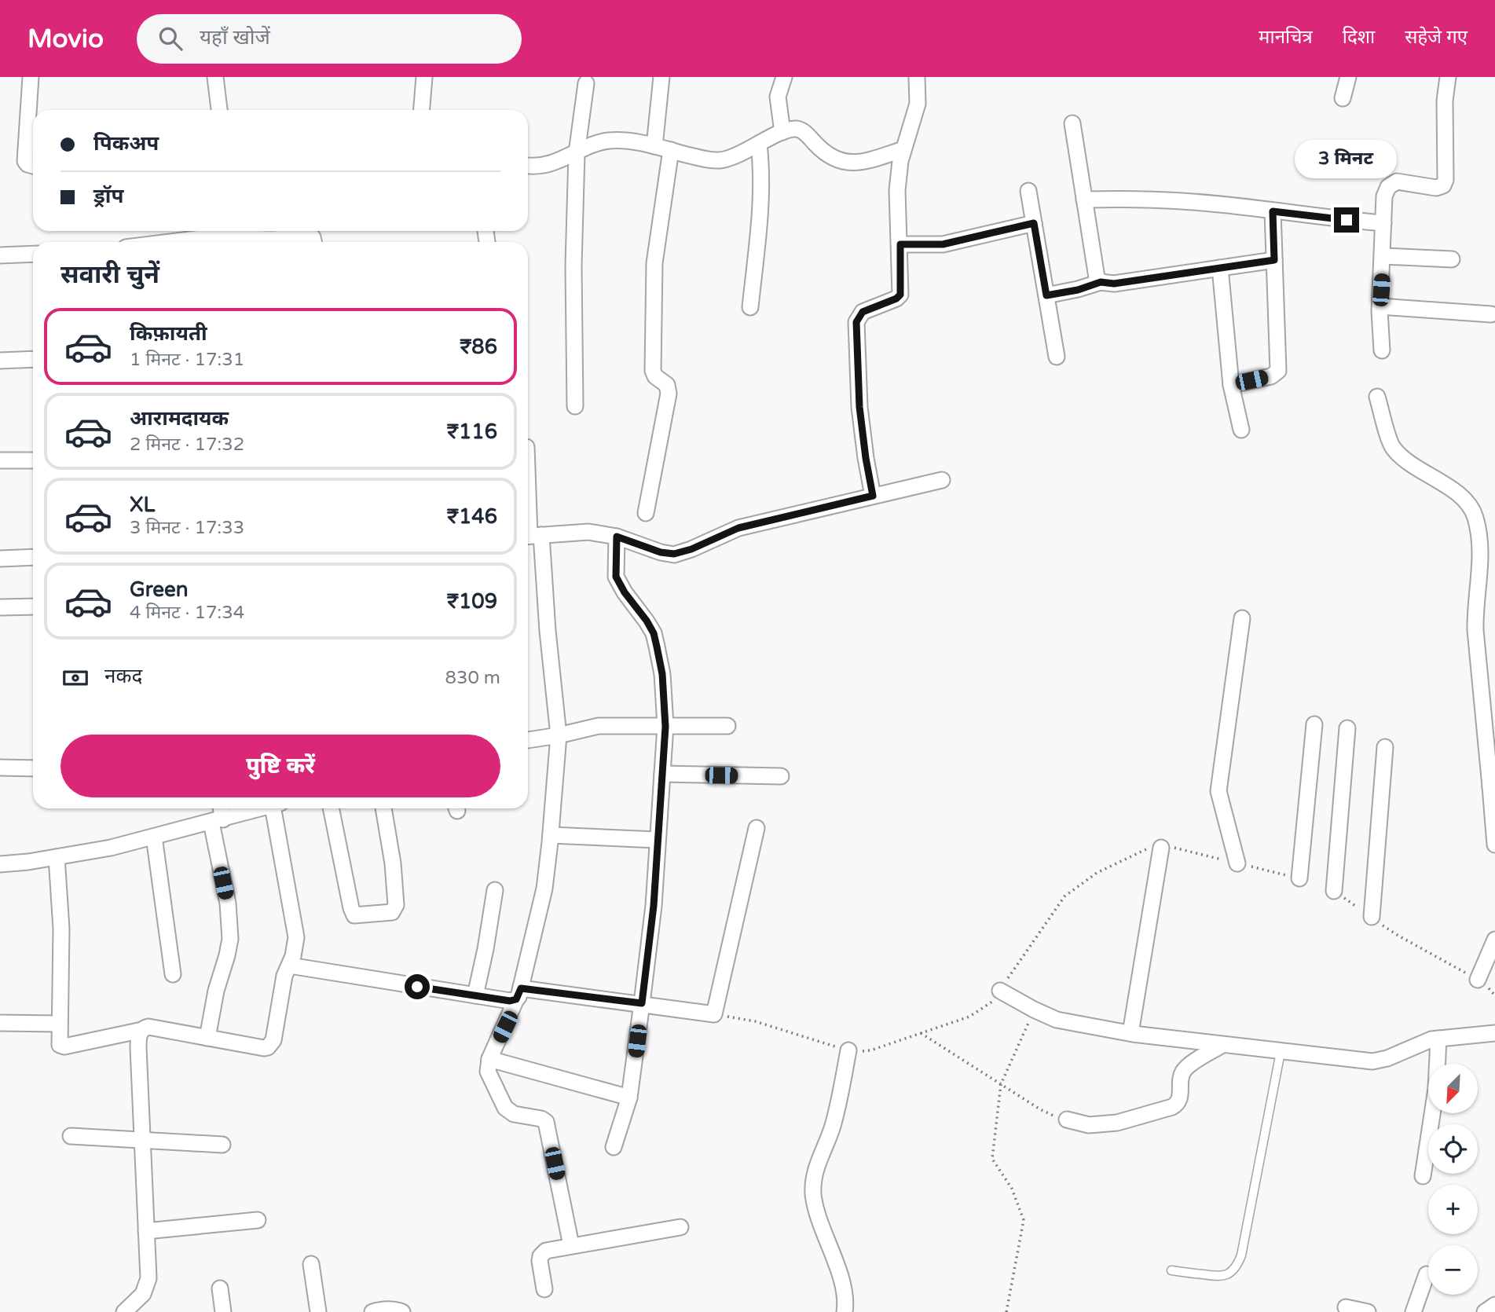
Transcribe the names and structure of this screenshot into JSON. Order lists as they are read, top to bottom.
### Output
{
  "north": "bottom left",
  "page": {
    "header": "Movio",
    "search": "यहाँ खोजें",
    "nav": ["मानचित्र", "दिशा", "सहेजे गए"],
    "banner": ["पिकअप", "ड्रॉप"],
    "bubble": "3 मिनट",
    "heading": "सवारी चुनें",
    "list": [
      {
        "name": "किफ़ायती",
        "note": "1 मिनट · 17:31",
        "value": "₹86"
      },
      {
        "name": "आरामदायक",
        "note": "2 मिनट · 17:32",
        "value": "₹116"
      },
      {
        "name": "XL",
        "note": "3 मिनट · 17:33",
        "value": "₹146"
      },
      {
        "name": "Green",
        "note": "4 मिनट · 17:34",
        "value": "₹109"
      }
    ],
    "pay": ["नकद", "830 m"],
    "buttons": "पुष्टि करें",
    "map_buttons": ["+", "−"]
  }
}
